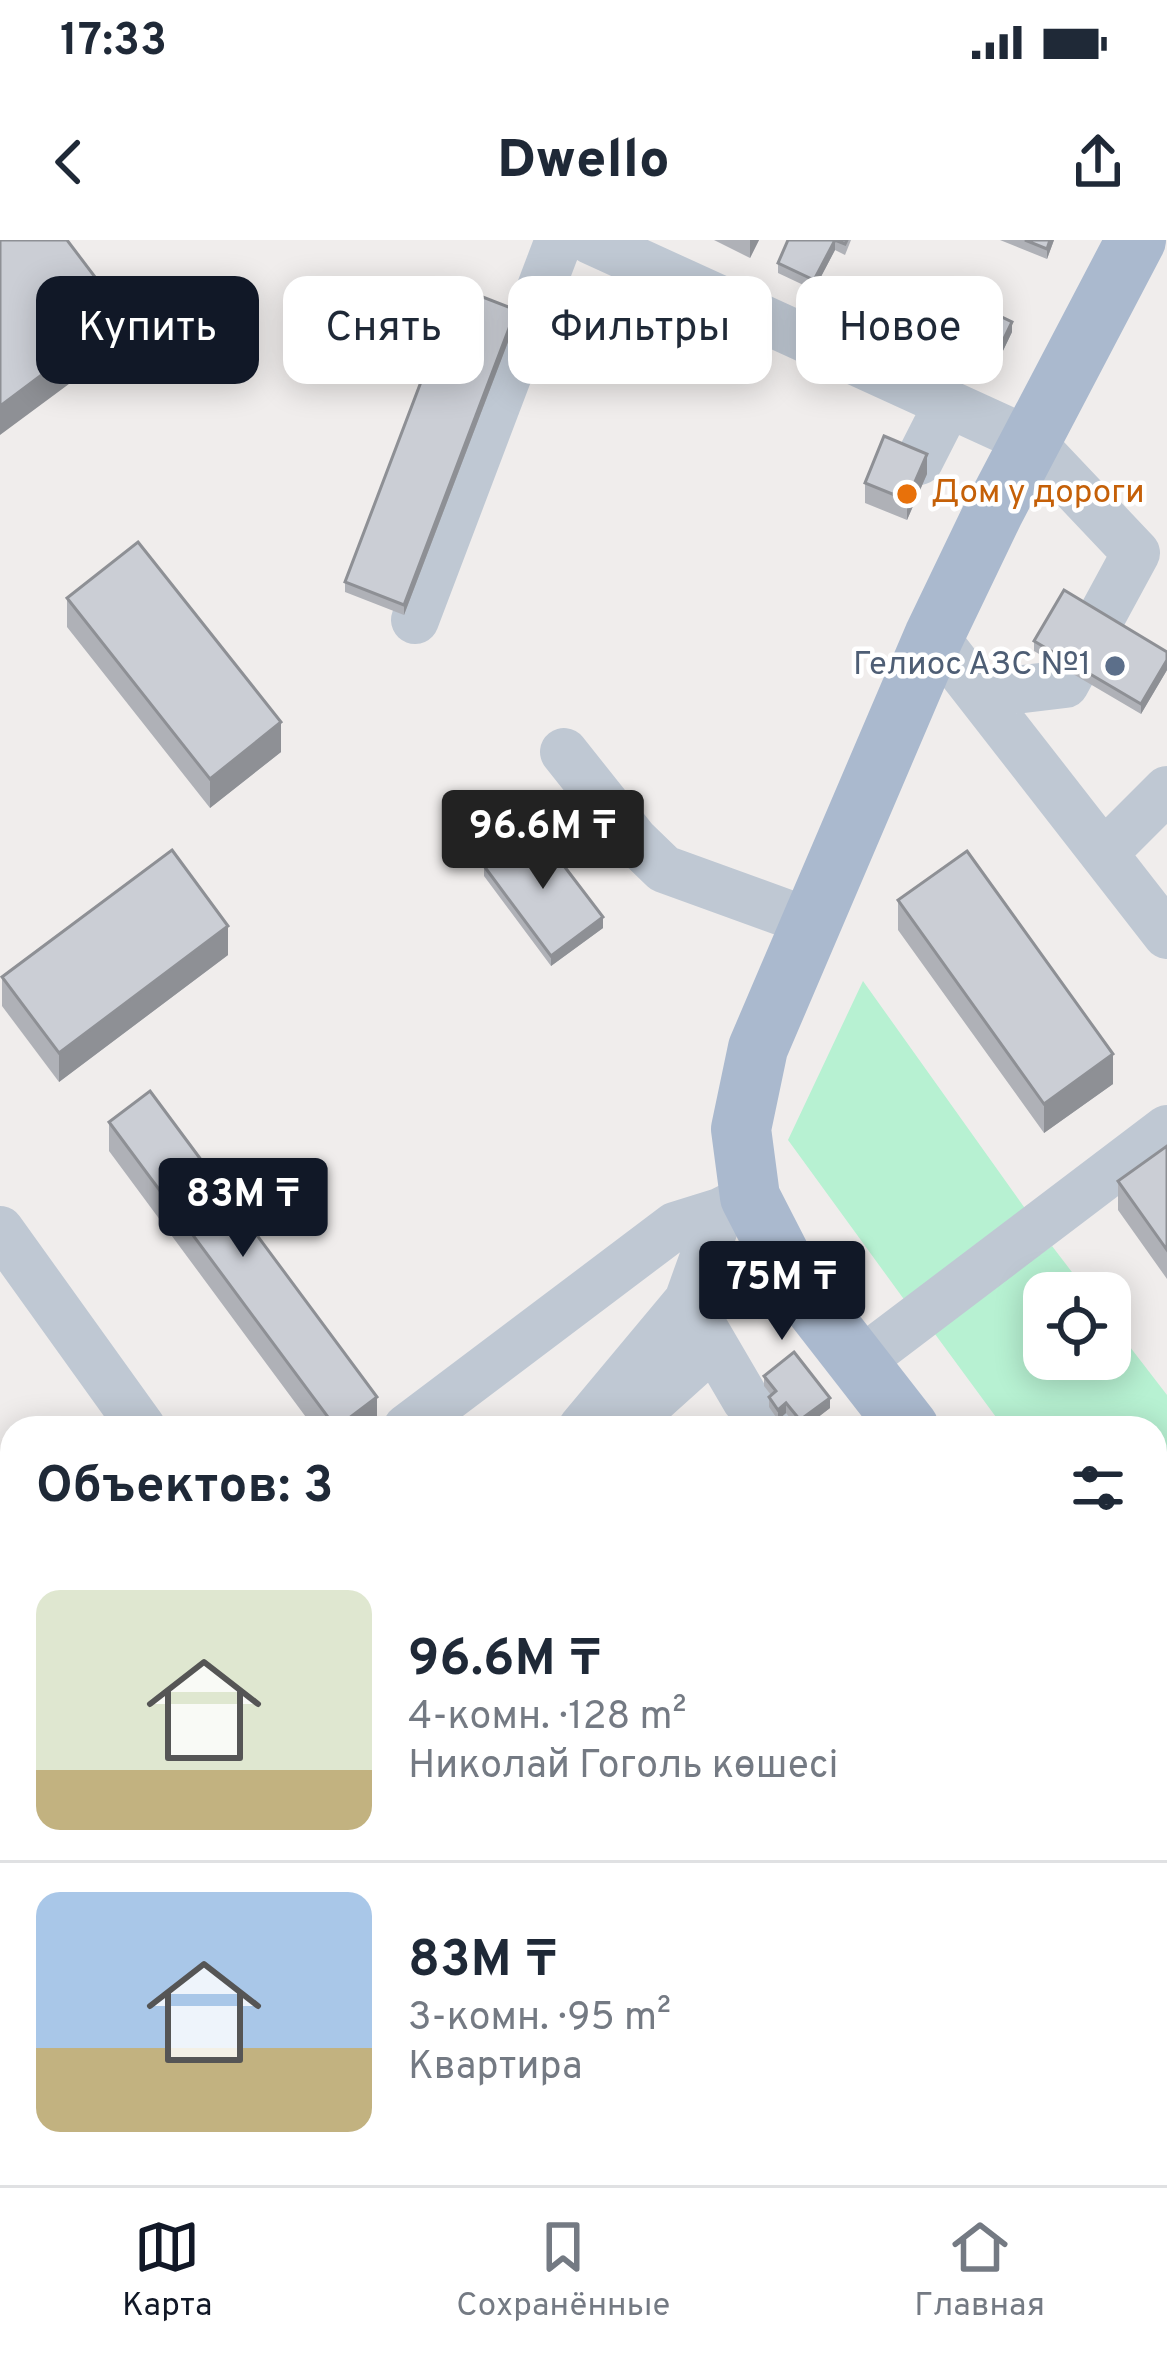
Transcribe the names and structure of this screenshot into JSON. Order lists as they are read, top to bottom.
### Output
{
  "places": ["Дом у дороги", "Гелиос АЗС №1"],
  "page": {
    "status": "17:33",
    "header": "Dwello",
    "chip": [
      "Купить",
      "Снять",
      "Фильтры",
      "Новое"
    ],
    "price": ["96.6M ₸", "83M ₸", "75M ₸"],
    "heading": "Объектов: 3",
    "list": [
      {
        "name": "96.6M ₸",
        "note": "4-комн. · 128 m² · Николай Гоголь көшесі"
      },
      {
        "name": "83M ₸",
        "note": "3-комн. · 95 m² · Квартира"
      }
    ],
    "tabs": ["Карта", "Сохранённые", "Главная"]
  }
}
